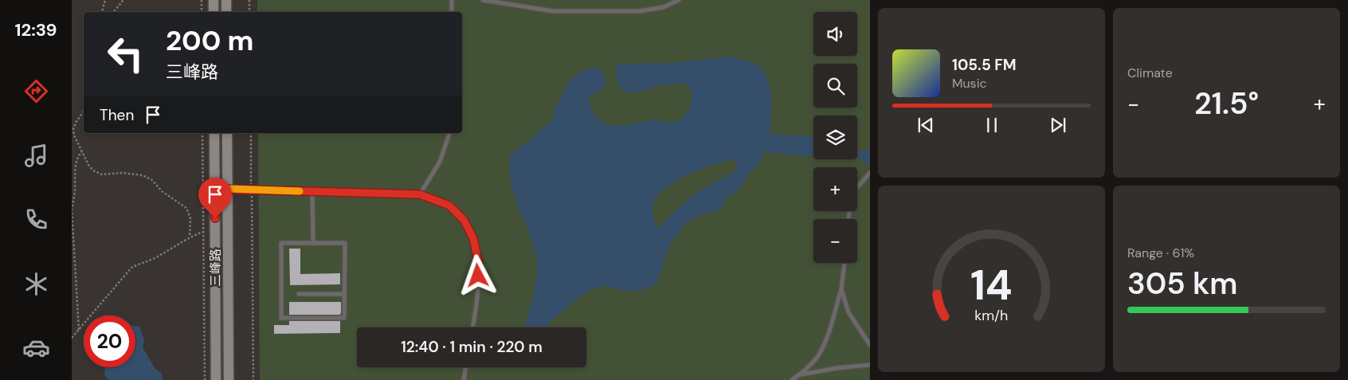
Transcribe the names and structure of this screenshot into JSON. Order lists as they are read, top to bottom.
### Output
{
  "streets": {
    "main road": ["三峰路"]
  },
  "page": {
    "tabs": "12:39",
    "tile": [
      "Climate",
      ["Range · 61%", "305 km"]
    ],
    "map_buttons": ["+", "−"],
    "turn": ["200 m", "三峰路"],
    "song": ["105.5 FM", "Music"],
    "heat": ["−", "21.5°", "+"],
    "then": "Then",
    "limit": "20",
    "trip": "12:40 · 1 min · 220 m",
    "gauge": ["14", "km/h"]
  }
}
